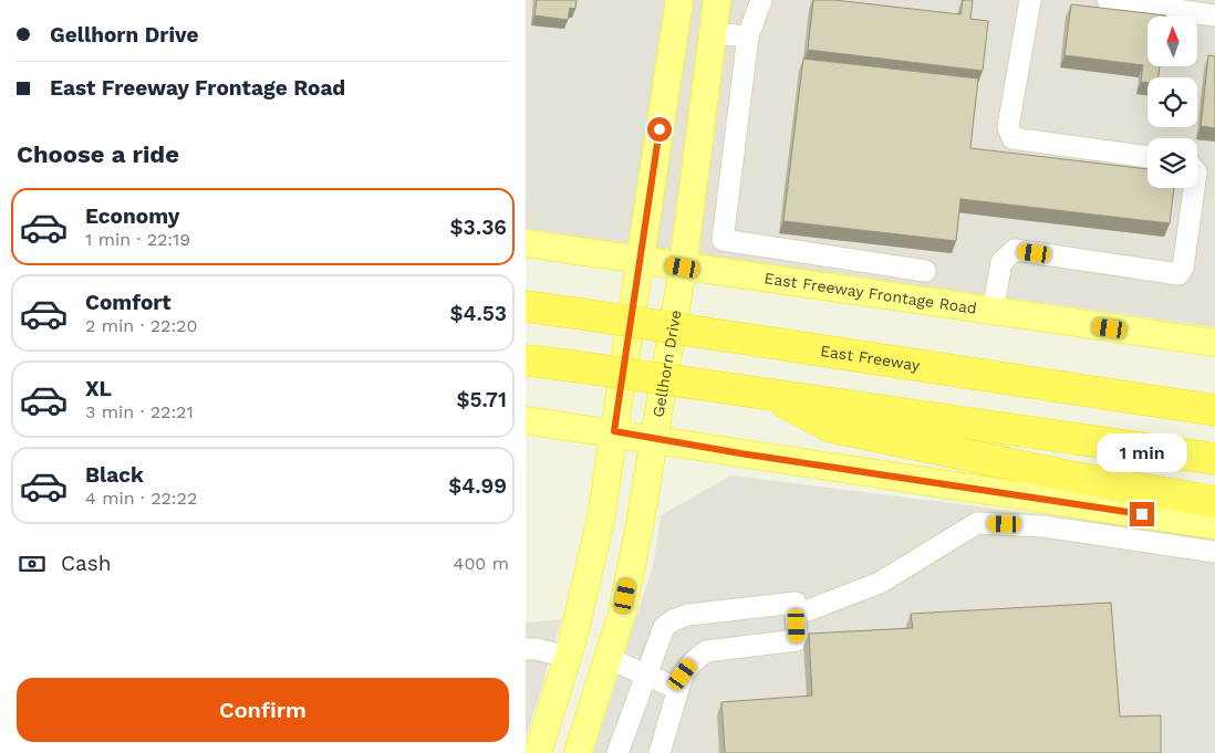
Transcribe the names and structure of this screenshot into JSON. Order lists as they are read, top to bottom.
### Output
{
  "streets": {
    "highway": ["East Freeway"],
    "main road": ["East Freeway Frontage Road", "Gellhorn Drive"]
  },
  "crossings": [
    ["East Freeway Frontage Road", "Gellhorn Drive"]
  ],
  "north": "top",
  "page": {
    "banner": ["Gellhorn Drive", "East Freeway Frontage Road"],
    "heading": "Choose a ride",
    "list": [
      {
        "name": "Economy",
        "note": "1 min · 22:19",
        "value": "$3.36"
      },
      {
        "name": "Comfort",
        "note": "2 min · 22:20",
        "value": "$4.53"
      },
      {
        "name": "XL",
        "note": "3 min · 22:21",
        "value": "$5.71"
      },
      {
        "name": "Black",
        "note": "4 min · 22:22",
        "value": "$4.99"
      }
    ],
    "bubble": "1 min",
    "pay": ["Cash", "400 m"],
    "buttons": "Confirm"
  }
}
